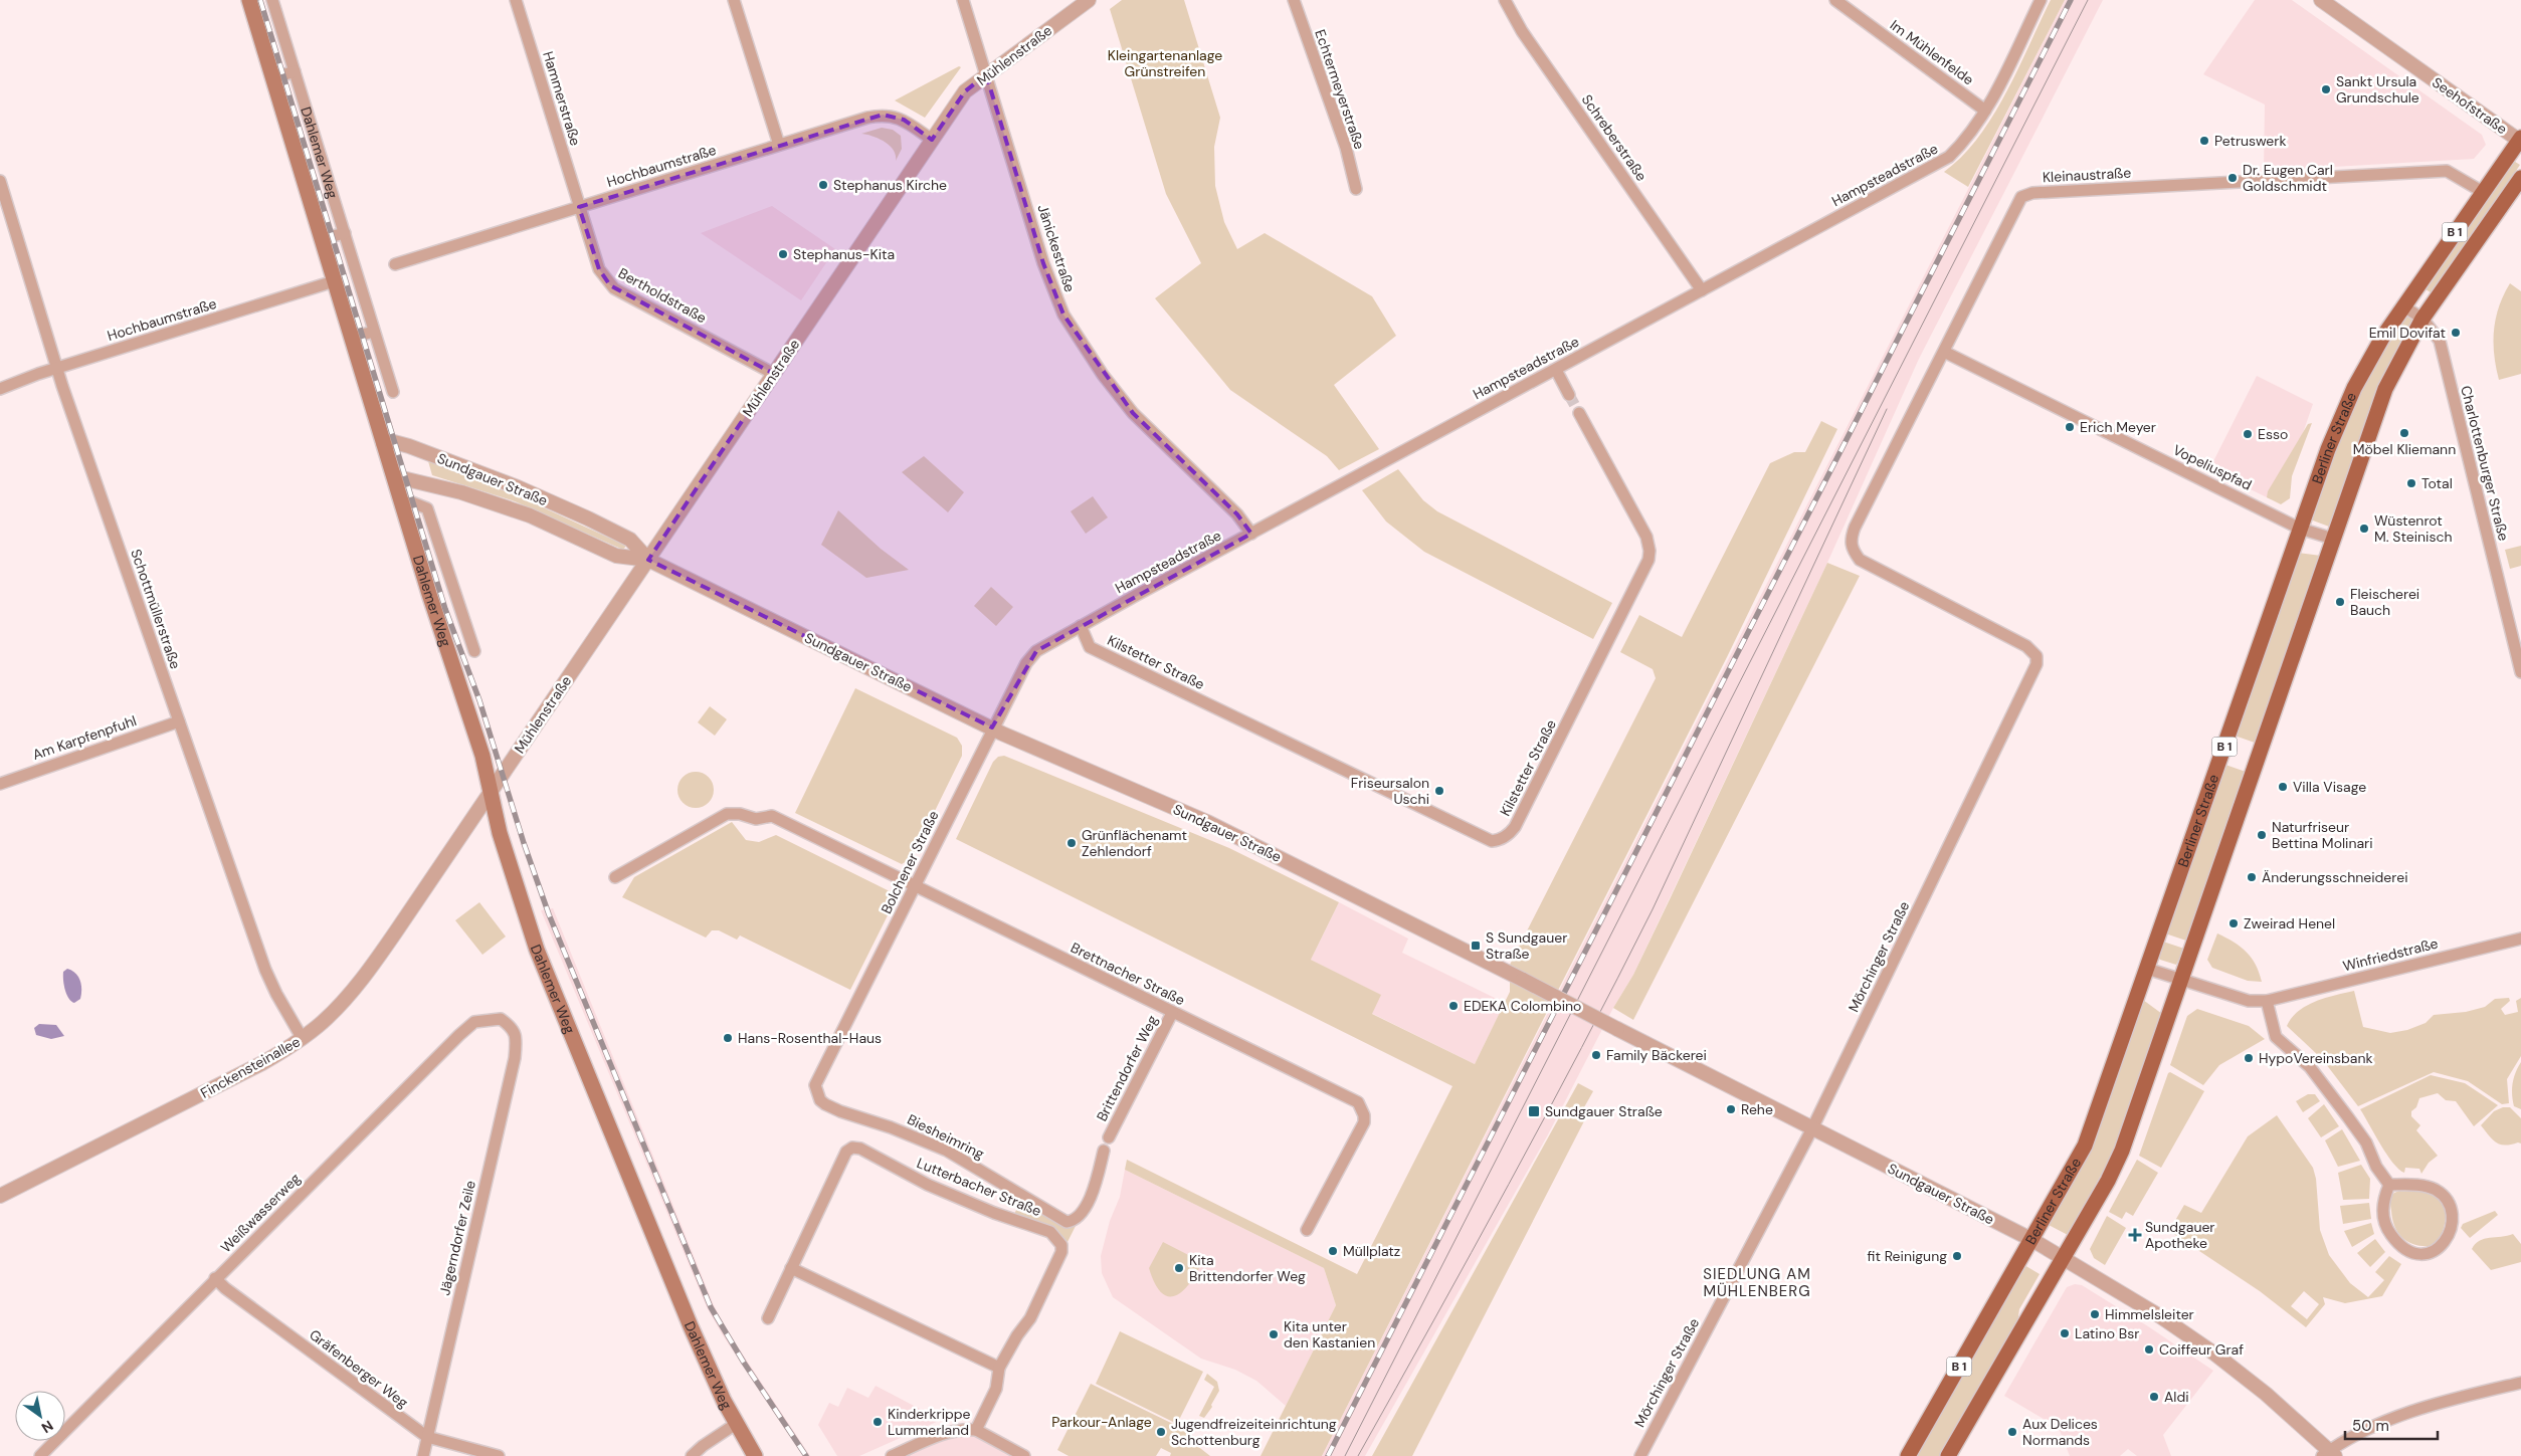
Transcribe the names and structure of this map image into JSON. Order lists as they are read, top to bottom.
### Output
{
  "streets": {
    "main road": ["Dahlemer Weg", "B 1", "Berliner Straße"],
    "street": [
      "Im Mühlenfelde",
      "Mühlenstraße",
      "Echtermeyerstraße",
      "Hammerstraße",
      "Seehofstraße",
      "Schreberstraße",
      "Hochbaumstraße",
      "Hampsteadstraße",
      "Kleinaustraße",
      "Jänickestraße",
      "Bertholdstraße",
      "Charlottenburger Straße",
      "Vopeliuspfad",
      "Sundgauer Straße",
      "Schottmüllerstraße",
      "Kilstetter Straße",
      "Am Karpfenpfuhl",
      "Bolchener Straße",
      "Winfriedstraße",
      "Mörchinger Straße",
      "Brettnacher Straße",
      "Finckensteinallee",
      "Brittendorfer Weg",
      "Biesheimring",
      "Lutterbacher Straße",
      "Weißwasserweg",
      "Jägerndorfer Zeile",
      "Gräfenberger Weg"
    ]
  },
  "crossings": [
    ["Im Mühlenfelde", "Hampsteadstraße"],
    ["Mühlenstraße", "Dahlemer Weg"],
    ["Mühlenstraße", "Hochbaumstraße"],
    ["Mühlenstraße", "Jänickestraße"],
    ["Mühlenstraße", "Bertholdstraße"],
    ["Mühlenstraße", "Sundgauer Straße"],
    ["Mühlenstraße", "Finckensteinallee"],
    ["Hammerstraße", "Hochbaumstraße"],
    ["Hammerstraße", "Bertholdstraße"],
    ["Seehofstraße", "Berliner Straße"],
    ["Schreberstraße", "Hampsteadstraße"],
    ["Dahlemer Weg", "Hochbaumstraße"],
    ["Dahlemer Weg", "Sundgauer Straße"],
    ["Dahlemer Weg", "Finckensteinallee"],
    ["Hochbaumstraße", "Bertholdstraße"],
    ["Hochbaumstraße", "Schottmüllerstraße"],
    ["Hampsteadstraße", "Jänickestraße"],
    ["Hampsteadstraße", "Sundgauer Straße"],
    ["Hampsteadstraße", "Kilstetter Straße"],
    ["Hampsteadstraße", "Bolchener Straße"],
    ["Kleinaustraße", "Berliner Straße"],
    ["Kleinaustraße", "Vopeliuspfad"],
    ["Kleinaustraße", "Mörchinger Straße"],
    ["B 1", "Charlottenburger Straße"],
    ["B 1", "Vopeliuspfad"],
    ["B 1", "Sundgauer Straße"],
    ["B 1", "Winfriedstraße"],
    ["Berliner Straße", "Charlottenburger Straße"],
    ["Berliner Straße", "Vopeliuspfad"],
    ["Berliner Straße", "Sundgauer Straße"],
    ["Berliner Straße", "Winfriedstraße"],
    ["Sundgauer Straße", "Bolchener Straße"],
    ["Sundgauer Straße", "Mörchinger Straße"],
    ["Schottmüllerstraße", "Am Karpfenpfuhl"],
    ["Schottmüllerstraße", "Finckensteinallee"],
    ["Bolchener Straße", "Brettnacher Straße"],
    ["Bolchener Straße", "Biesheimring"],
    ["Brettnacher Straße", "Brittendorfer Weg"],
    ["Weißwasserweg", "Jägerndorfer Zeile"],
    ["Weißwasserweg", "Gräfenberger Weg"],
    ["Jägerndorfer Zeile", "Gräfenberger Weg"]
  ],
  "districts": ["SIEDLUNG AM MÜHLENBERG"],
  "parks": ["Kleingartenanlage Grünstreifen", "Parkour-Anlage"],
  "places": {
    "other": [
      "Sankt Ursula Grundschule",
      "Petruswerk",
      "Dr. Eugen Carl Goldschmidt",
      "Stephanus Kirche",
      "Stephanus-Kita",
      "Emil Dovifat",
      "Erich Meyer",
      "Möbel Kliemann",
      "Esso",
      "Total",
      "Wüstenrot M. Steinisch",
      "Fleischerei Bauch",
      "Villa Visage",
      "Friseursalon Uschi",
      "Naturfriseur Bettina Molinari",
      "Grünflächenamt Zehlendorf",
      "Änderungsschneiderei",
      "Zweirad Henel",
      "EDEKA Colombino",
      "Hans-Rosenthal-Haus",
      "Family Bäckerei",
      "HypoVereinsbank",
      "Rehe",
      "Müllplatz",
      "fit Reinigung",
      "Kita Brittendorfer Weg",
      "Himmelsleiter",
      "Latino Bsr",
      "Kita unter den Kastanien",
      "Coiffeur Graf",
      "Aldi",
      "Kinderkrippe Lummerland",
      "Jugendfreizeiteinrichtung Schottenburg",
      "Aux Delices Normands"
    ],
    "transit": ["S Sundgauer Straße", "Sundgauer Straße"],
    "health": ["Sundgauer Apotheke"]
  },
  "scale_bar": "50 m",
  "north": "bottom right"
}
